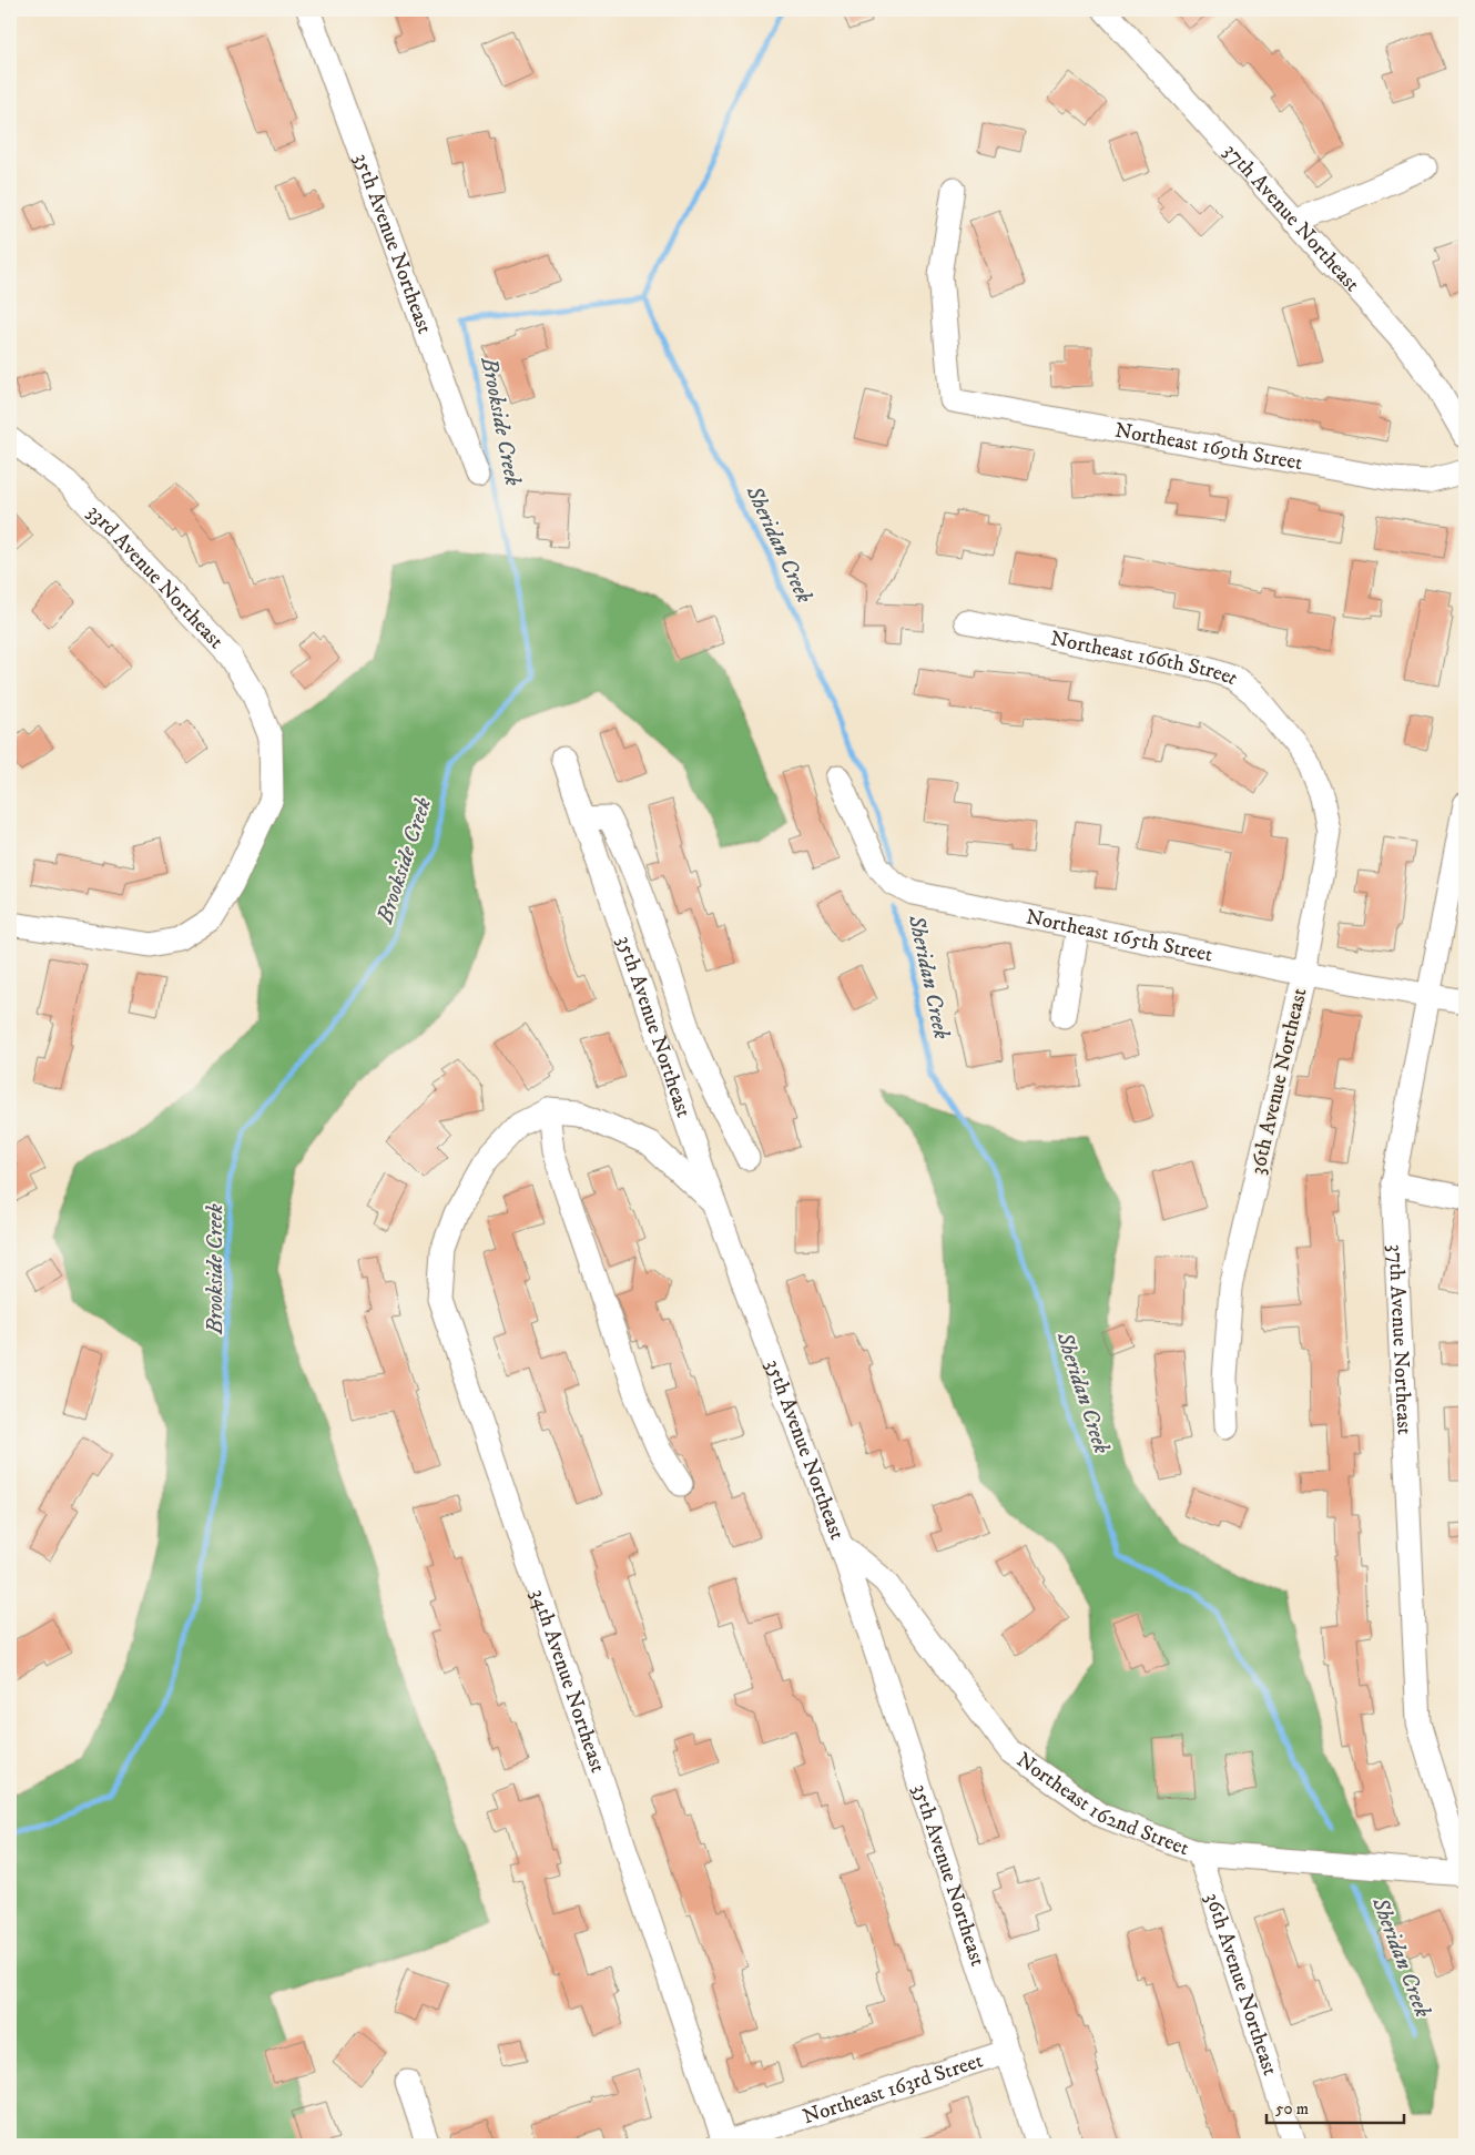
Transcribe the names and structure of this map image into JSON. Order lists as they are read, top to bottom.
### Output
{
  "streets": {
    "street": [
      "37th Avenue Northeast",
      "35th Avenue Northeast",
      "Northeast 169th Street",
      "33rd Avenue Northeast",
      "Northeast 166th Street",
      "Northeast 165th Street",
      "36th Avenue Northeast",
      "34th Avenue Northeast",
      "Northeast 162nd Street",
      "Northeast 163rd Street"
    ]
  },
  "crossings": [
    ["37th Avenue Northeast", "Northeast 165th Street"],
    ["37th Avenue Northeast", "Northeast 162nd Street"],
    ["35th Avenue Northeast", "Northeast 162nd Street"],
    ["35th Avenue Northeast", "Northeast 163rd Street"],
    ["Northeast 166th Street", "36th Avenue Northeast"],
    ["Northeast 165th Street", "36th Avenue Northeast"],
    ["36th Avenue Northeast", "Northeast 162nd Street"],
    ["34th Avenue Northeast", "Northeast 163rd Street"]
  ],
  "water": ["Brookside Creek", "Sheridan Creek"],
  "scale_bar": "50 m"
}
